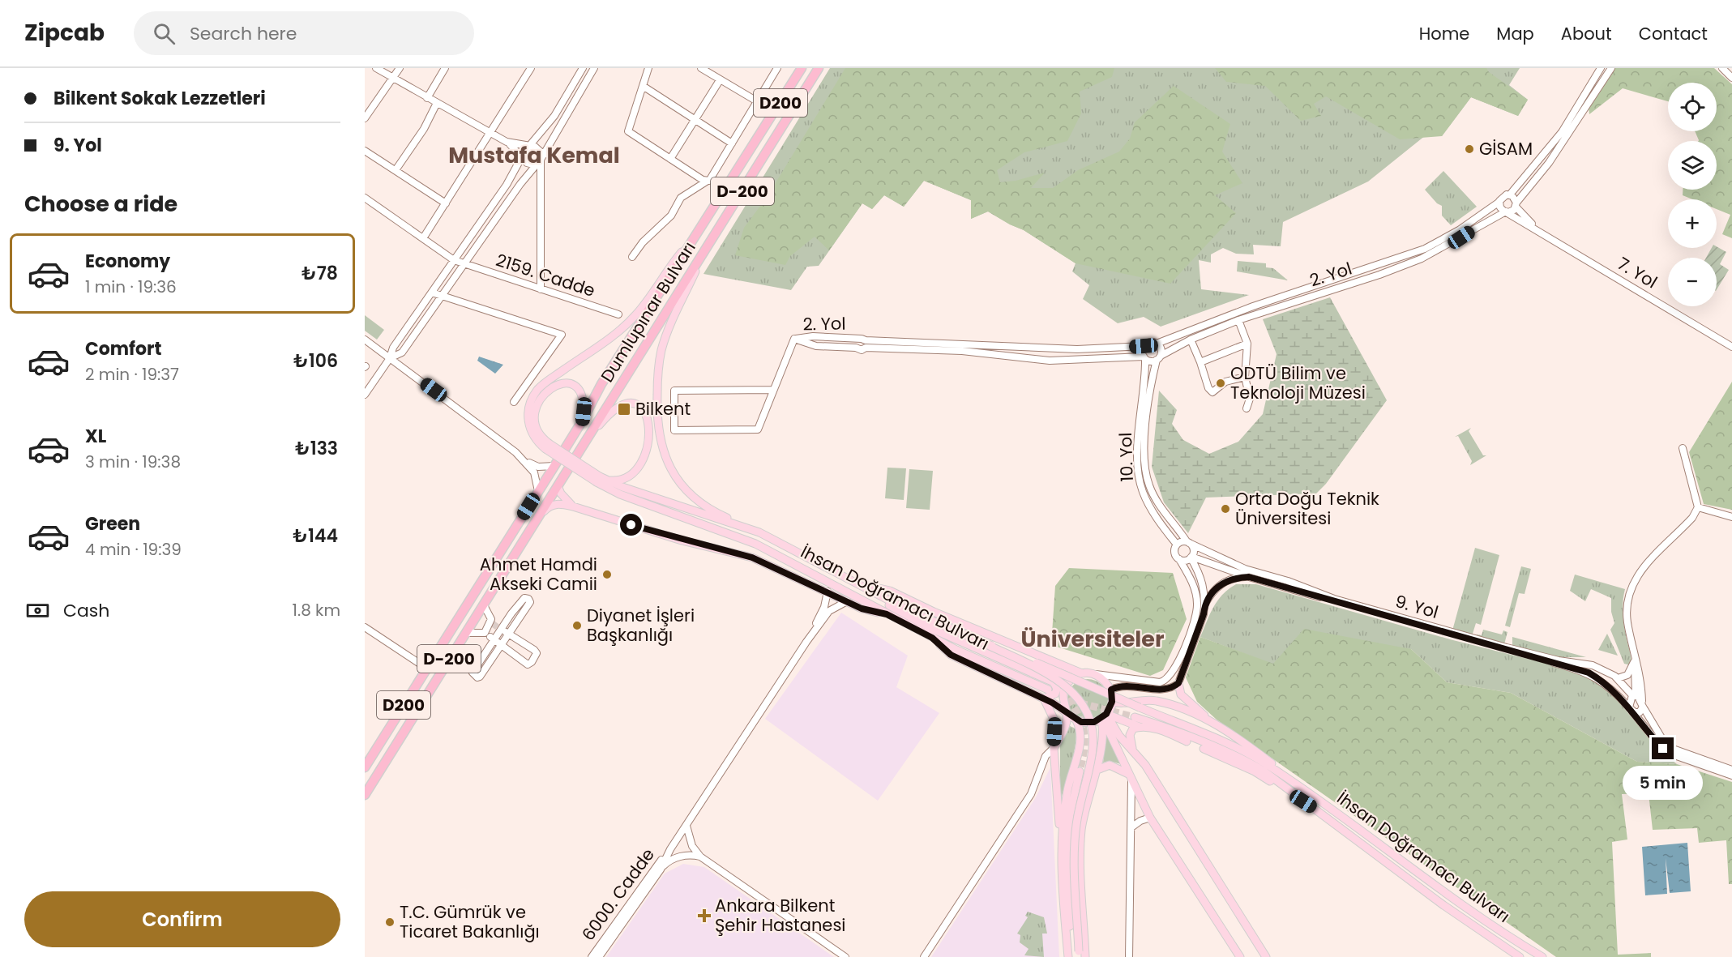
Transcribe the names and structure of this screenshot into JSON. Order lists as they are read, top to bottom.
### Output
{
  "streets": {
    "highway": ["D200", "D-200", "Dumlupınar Bulvarı"],
    "main road": ["İhsan Doğramacı Bulvarı"],
    "street": [
      "7. Yol",
      "2. Yol",
      "2159. Cadde",
      "10. Yol",
      "9. Yol",
      "6000. Cadde"
    ]
  },
  "crossings": [
    ["7. Yol", "2. Yol"],
    ["2. Yol", "10. Yol"],
    ["10. Yol", "9. Yol"]
  ],
  "districts": ["Mustafa Kemal", "Üniversiteler"],
  "places": {
    "other": [
      "GİSAM",
      "ODTÜ Bilim ve Teknoloji Müzesi",
      "Orta Doğu Teknik Üniversitesi",
      "Ahmet Hamdi Akseki Camii",
      "Diyanet İşleri Başkanlığı",
      "T.C. Gümrük ve Ticaret Bakanlığı"
    ],
    "transit": ["Bilkent"],
    "health": ["Ankara Bilkent Şehir Hastanesi"]
  },
  "page": {
    "header": "Zipcab",
    "search": "Search here",
    "nav": [
      "Home",
      "Map",
      "About",
      "Contact"
    ],
    "banner": ["Bilkent Sokak Lezzetleri", "9. Yol"],
    "map_buttons": ["+", "−"],
    "heading": "Choose a ride",
    "list": [
      {
        "name": "Economy",
        "note": "1 min · 19:36",
        "value": "₺78"
      },
      {
        "name": "Comfort",
        "note": "2 min · 19:37",
        "value": "₺106"
      },
      {
        "name": "XL",
        "note": "3 min · 19:38",
        "value": "₺133"
      },
      {
        "name": "Green",
        "note": "4 min · 19:39",
        "value": "₺144"
      }
    ],
    "pay": ["Cash", "1.8 km"],
    "bubble": "5 min",
    "buttons": "Confirm"
  }
}
